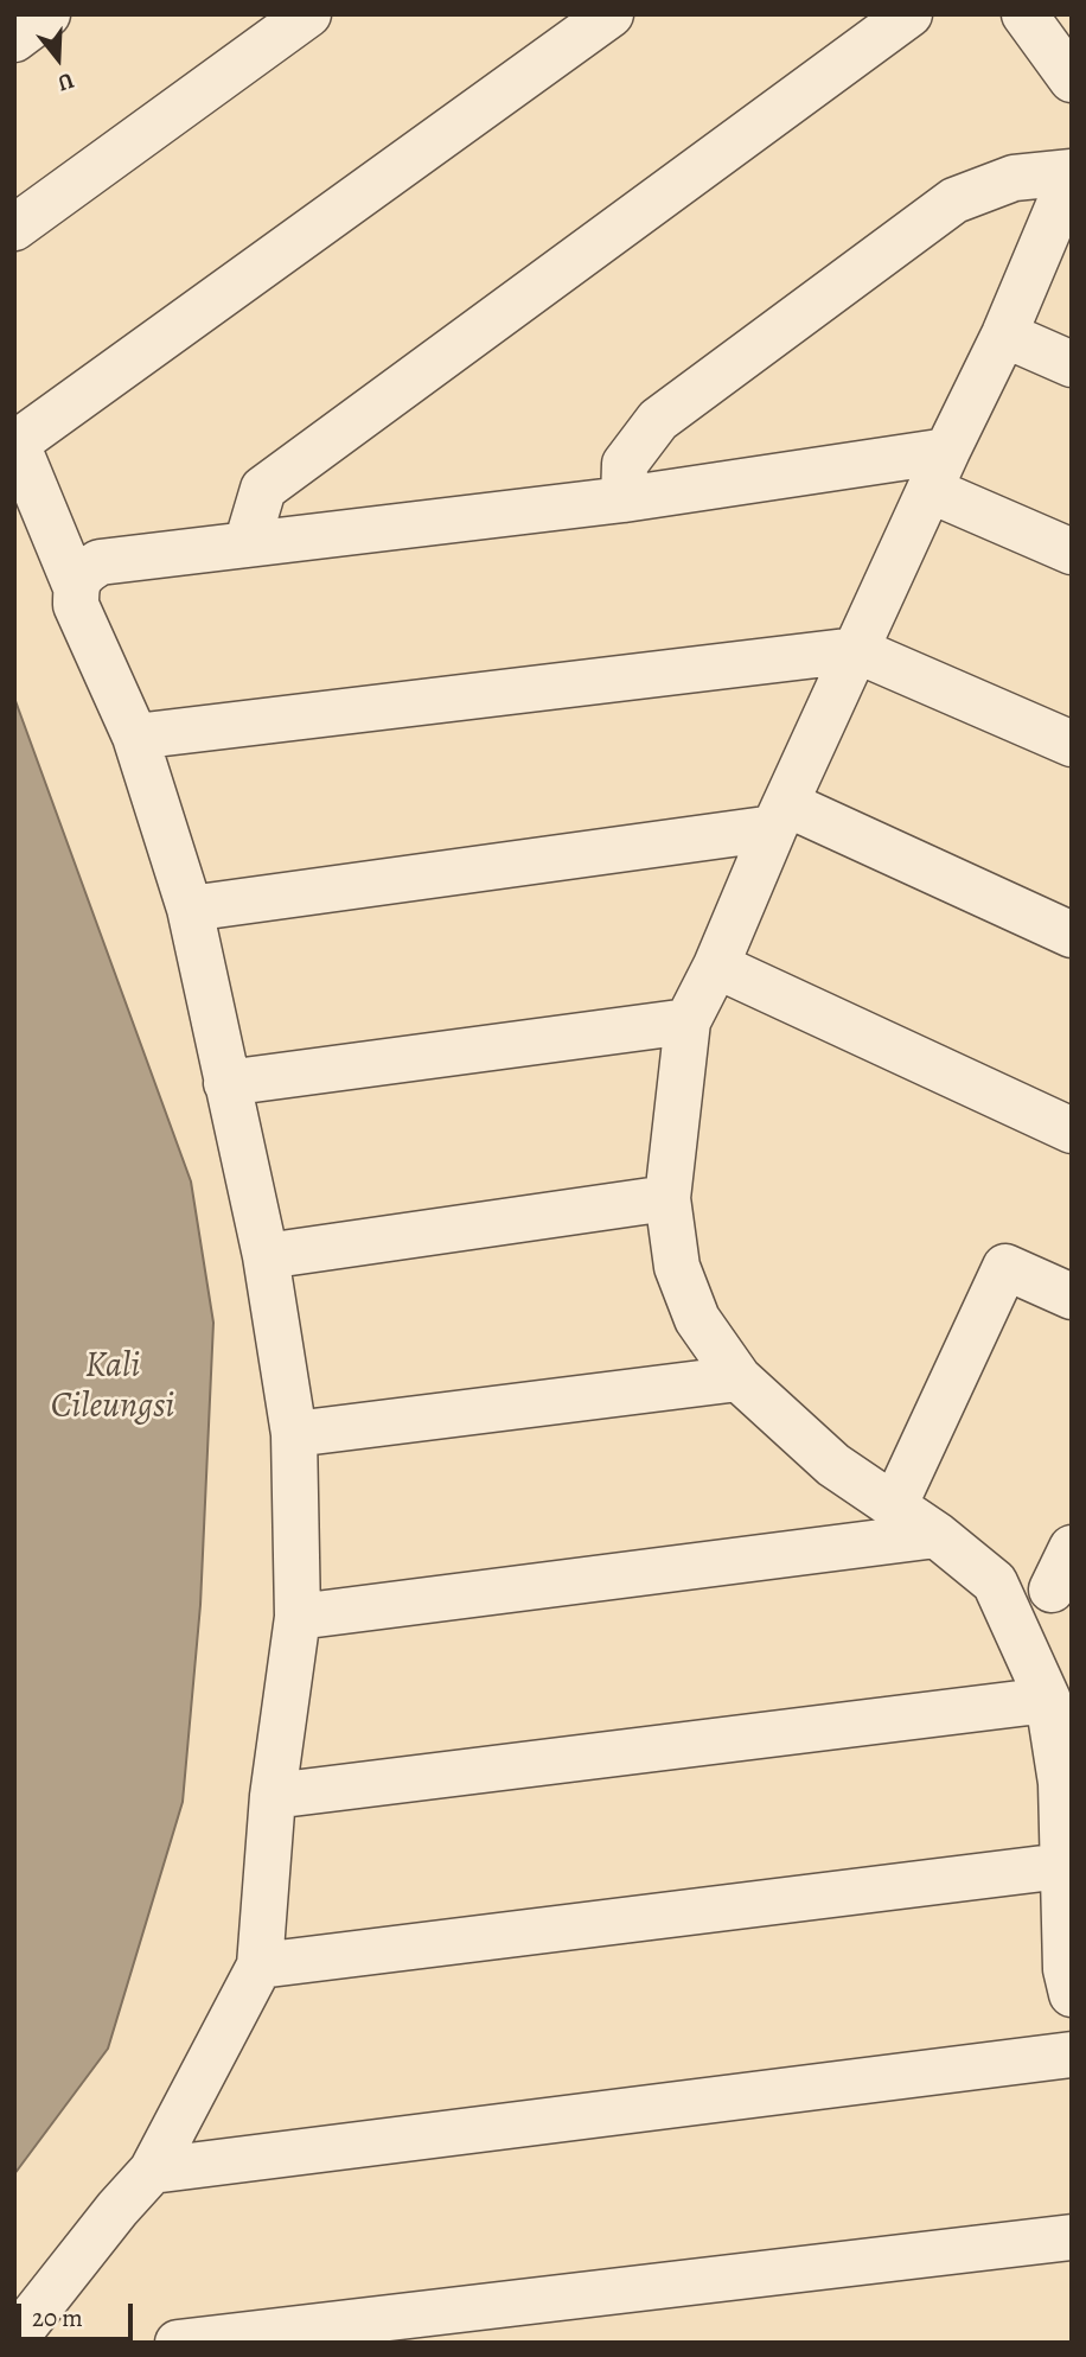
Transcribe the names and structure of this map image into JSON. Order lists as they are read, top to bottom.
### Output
{
  "water": ["Kali Cileungsi"],
  "scale_bar": "20 m",
  "north": "bottom"
}
